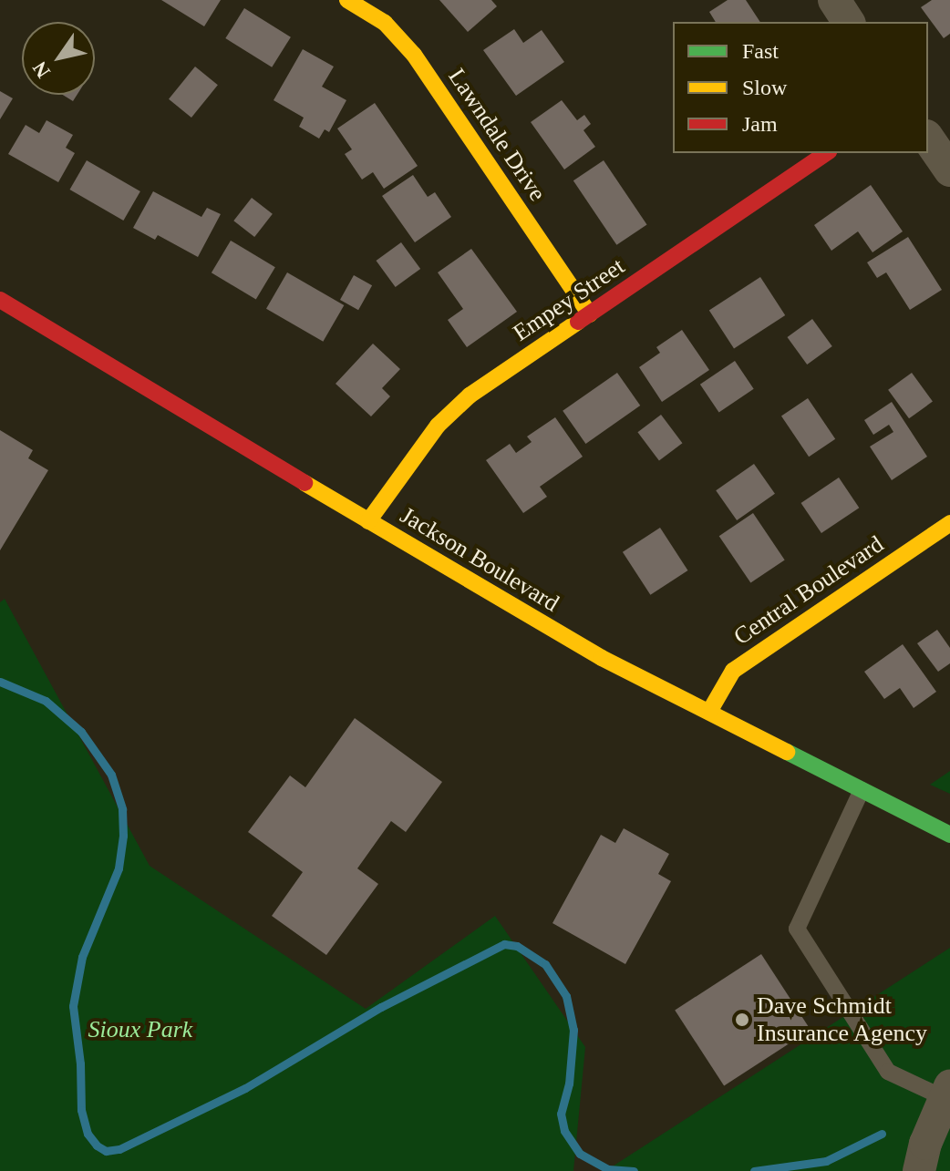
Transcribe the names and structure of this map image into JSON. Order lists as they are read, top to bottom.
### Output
{
  "streets": {
    "street": [
      "Lawndale Drive",
      "Empey Street",
      "Jackson Boulevard",
      "Central Boulevard"
    ]
  },
  "crossings": [
    ["Lawndale Drive", "Empey Street"],
    ["Empey Street", "Jackson Boulevard"],
    ["Jackson Boulevard", "Central Boulevard"]
  ],
  "parks": ["Sioux Park"],
  "places": ["Dave Schmidt Insurance Agency"],
  "legend": ["Fast", "Slow", "Jam"],
  "north": "bottom left"
}
